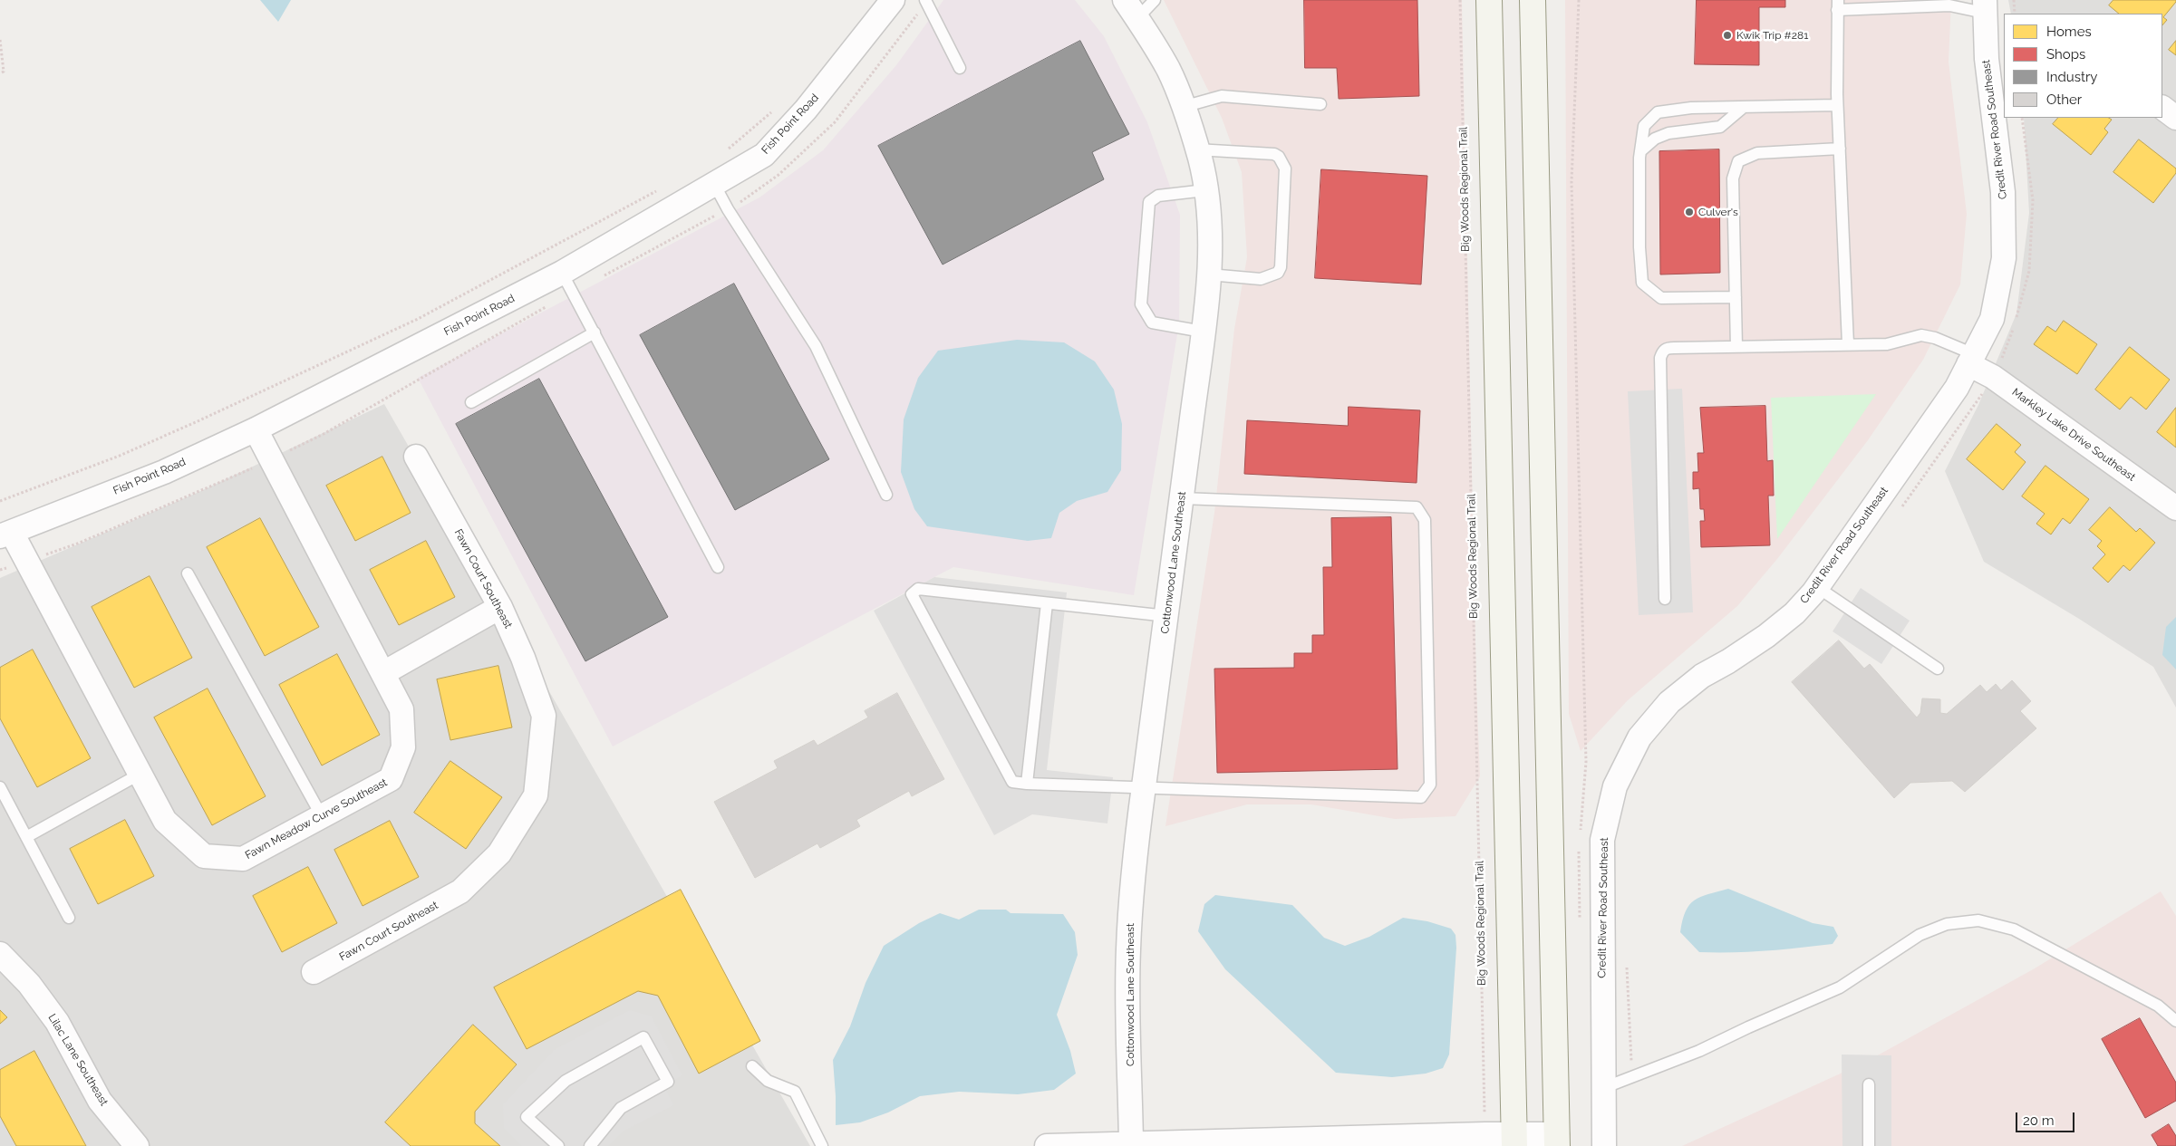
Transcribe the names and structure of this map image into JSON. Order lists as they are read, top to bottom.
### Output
{
  "streets": {
    "street": [
      "Fish Point Road",
      "Credit River Road Southeast",
      "Markley Lake Drive Southeast",
      "Cottonwood Lane Southeast",
      "Fawn Court Southeast",
      "Fawn Meadow Curve Southeast",
      "Lilac Lane Southeast"
    ],
    "path": ["Big Woods Regional Trail"]
  },
  "crossings": [
    ["Fish Point Road", "Fawn Meadow Curve Southeast"],
    ["Credit River Road Southeast", "Markley Lake Drive Southeast"]
  ],
  "places": ["Kwik Trip #281", "Culver's"],
  "legend": [
    "Homes",
    "Shops",
    "Industry",
    "Other"
  ],
  "scale_bar": "20 m"
}
